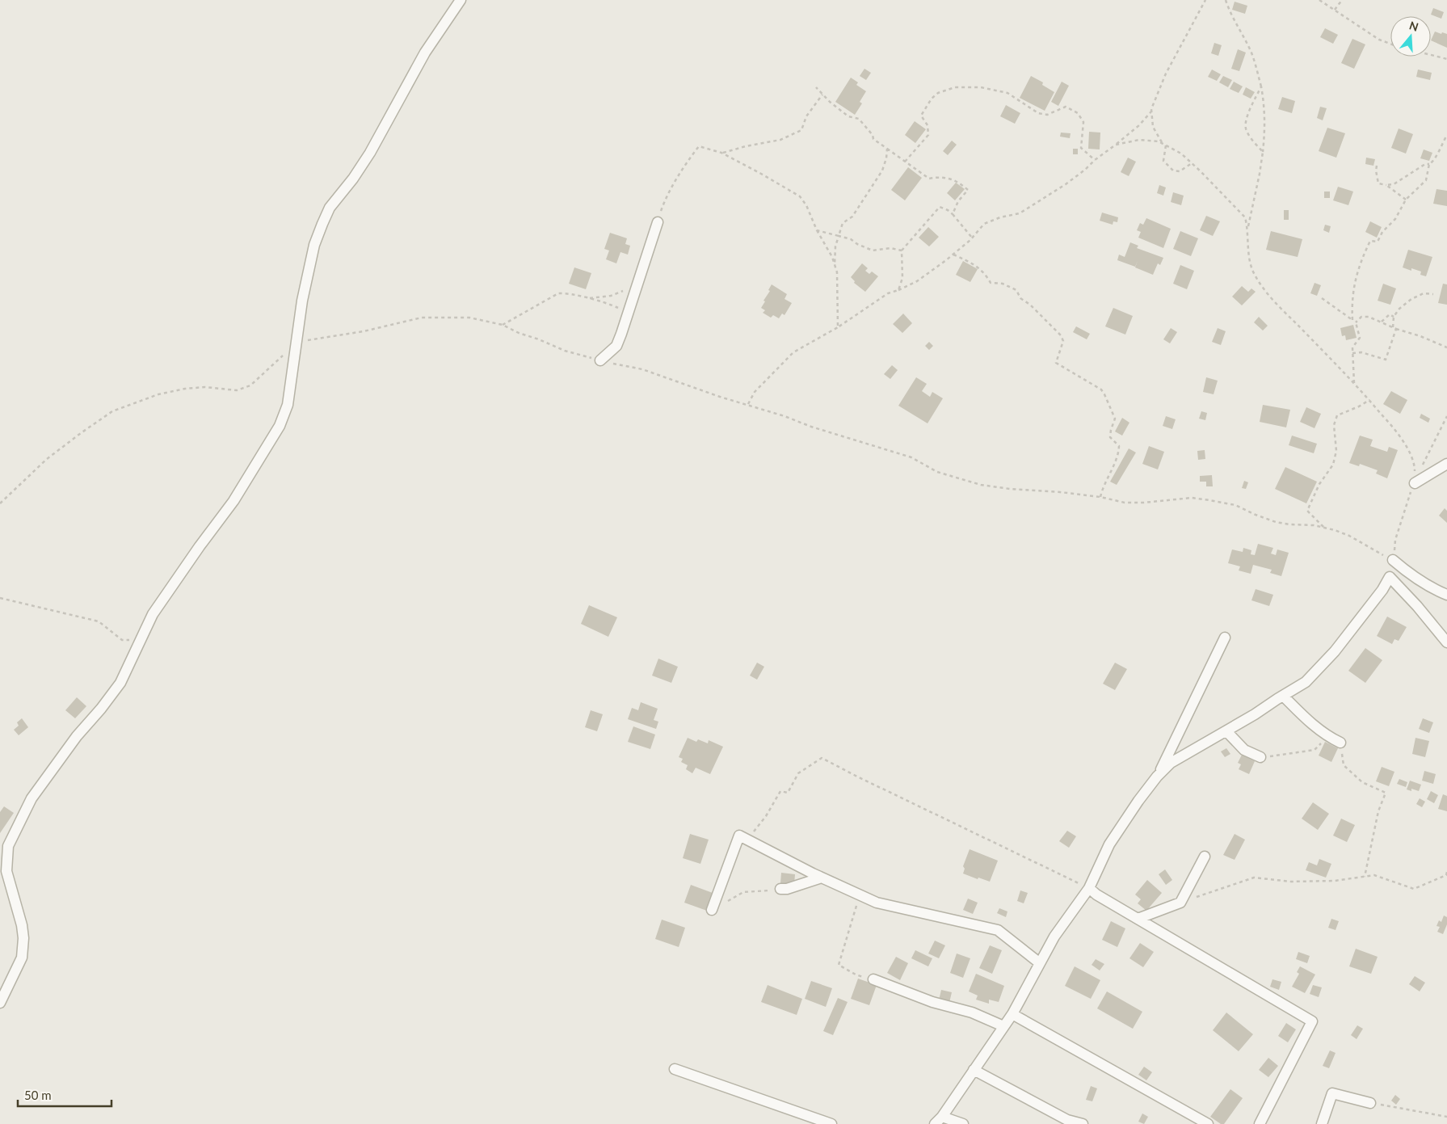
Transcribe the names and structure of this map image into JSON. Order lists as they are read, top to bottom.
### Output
{
  "scale_bar": "50 m",
  "north": "top"
}
